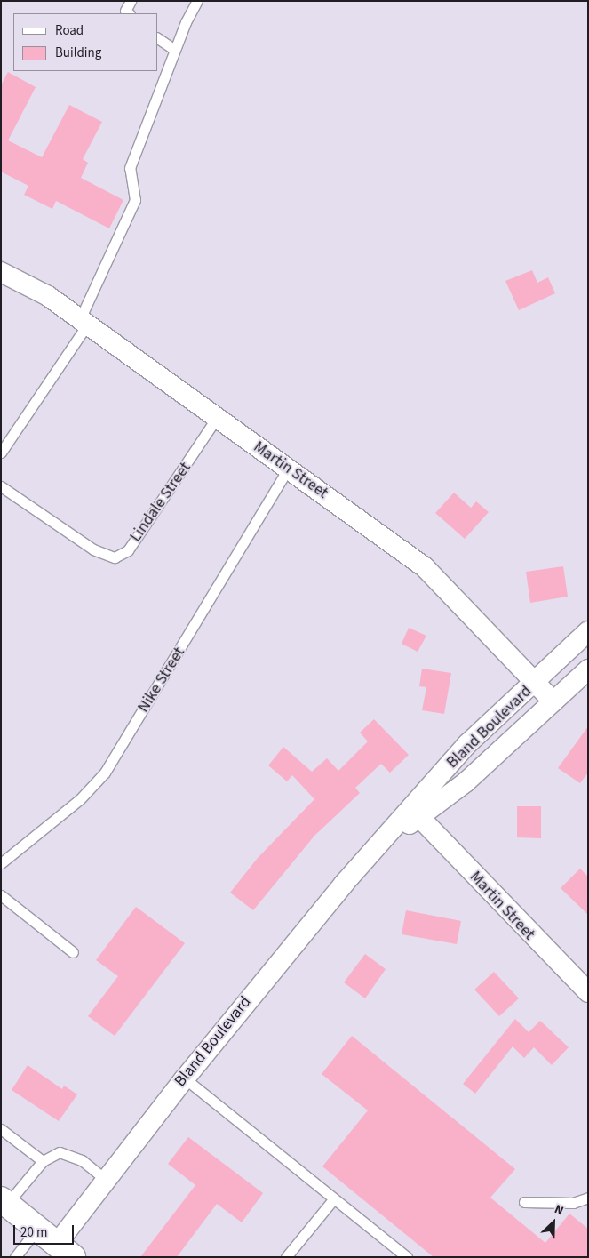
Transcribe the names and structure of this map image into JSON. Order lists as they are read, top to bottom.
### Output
{
  "streets": {
    "street": ["Martin Street", "Bland Boulevard"],
    "lane": ["Lindale Street", "Nike Street"]
  },
  "crossings": [
    ["Martin Street", "Lindale Street"],
    ["Martin Street", "Nike Street"],
    ["Martin Street", "Bland Boulevard"]
  ],
  "legend": ["Road", "Building"],
  "scale_bar": "20 m",
  "north": "top right"
}
